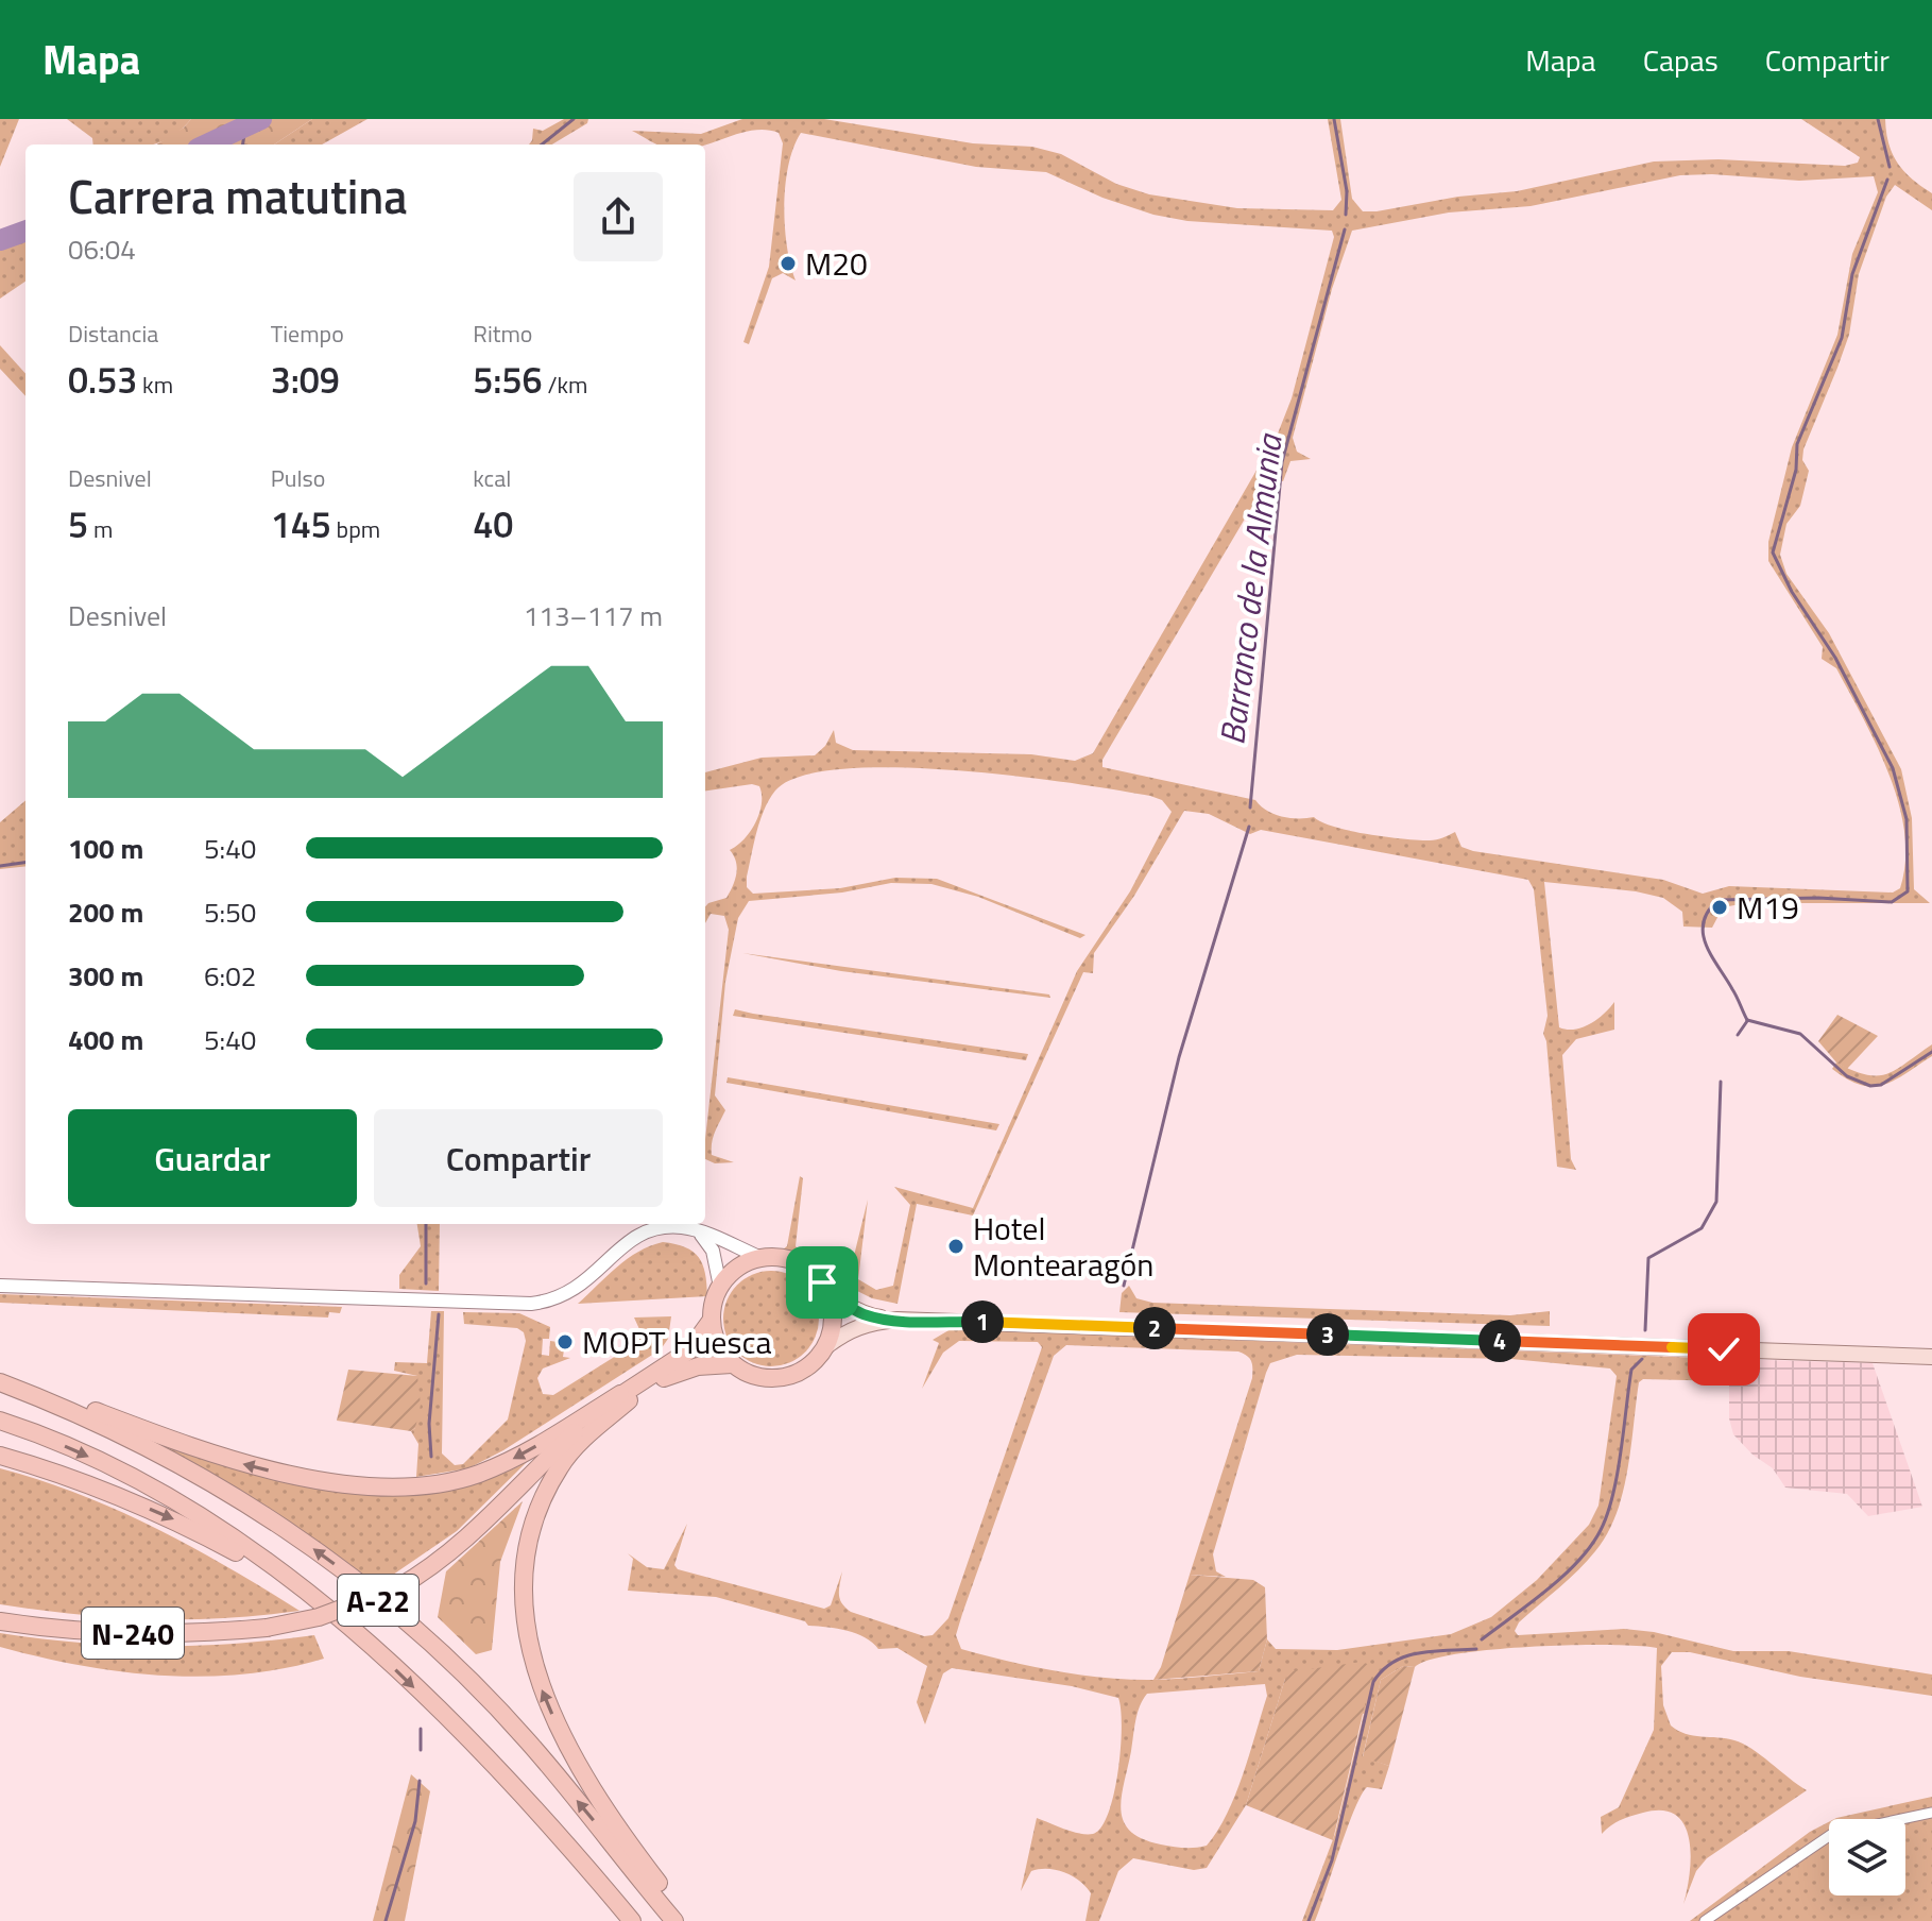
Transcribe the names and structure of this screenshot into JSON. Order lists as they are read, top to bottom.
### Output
{
  "streets": {
    "highway": ["A-22", "N-240"]
  },
  "water": ["Barranco de la Almunia"],
  "places": [
    "M20",
    "M19",
    "Hotel Montearagón",
    "MOPT Huesca"
  ],
  "page": {
    "header": "Mapa",
    "nav": ["Mapa", "Capas", "Compartir"],
    "heading": ["Carrera matutina", "06:04"],
    "stats": [
      ["Distancia", "0.53 km"],
      ["Tiempo", "3:09"],
      ["Ritmo", "5:56 /km"],
      ["Desnivel", "5 m"],
      ["Pulso", "145 bpm"],
      ["kcal", "40"]
    ],
    "chart": ["Desnivel", "113–117 m"],
    "list": [
      {
        "name": "100 m",
        "note": "5:40"
      },
      {
        "name": "200 m",
        "note": "5:50"
      },
      {
        "name": "300 m",
        "note": "6:02"
      },
      {
        "name": "400 m",
        "note": "5:40"
      }
    ],
    "buttons": ["Guardar", "Compartir"],
    "pins": [
      "1",
      "2",
      "3",
      "4"
    ]
  }
}
